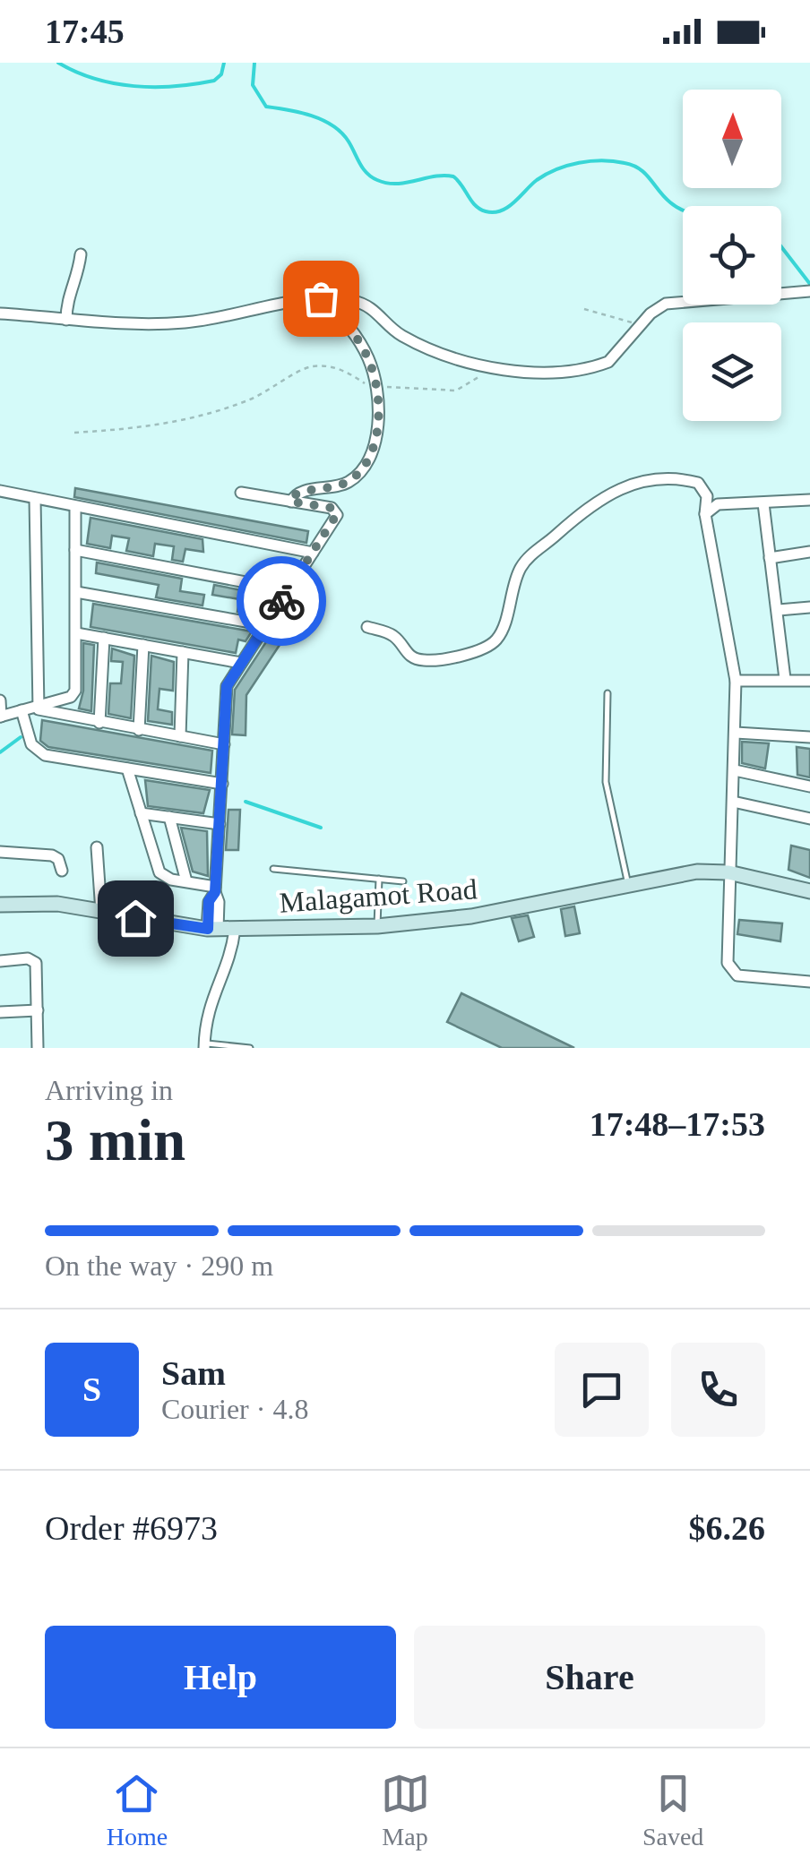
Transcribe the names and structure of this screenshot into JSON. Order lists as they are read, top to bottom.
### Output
{
  "streets": {
    "street": ["Malagamot Road"]
  },
  "north": "top",
  "page": {
    "status": "17:45",
    "heading": ["3 min", "Arriving in", "17:48–17:53"],
    "panel": [
      "Sam",
      "Courier · 4.8",
      "Order #6973",
      "$6.26"
    ],
    "bar": "On the way · 290 m",
    "round": "S",
    "buttons": ["Help", "Share"],
    "tabs": ["Home", "Map", "Saved"]
  }
}
